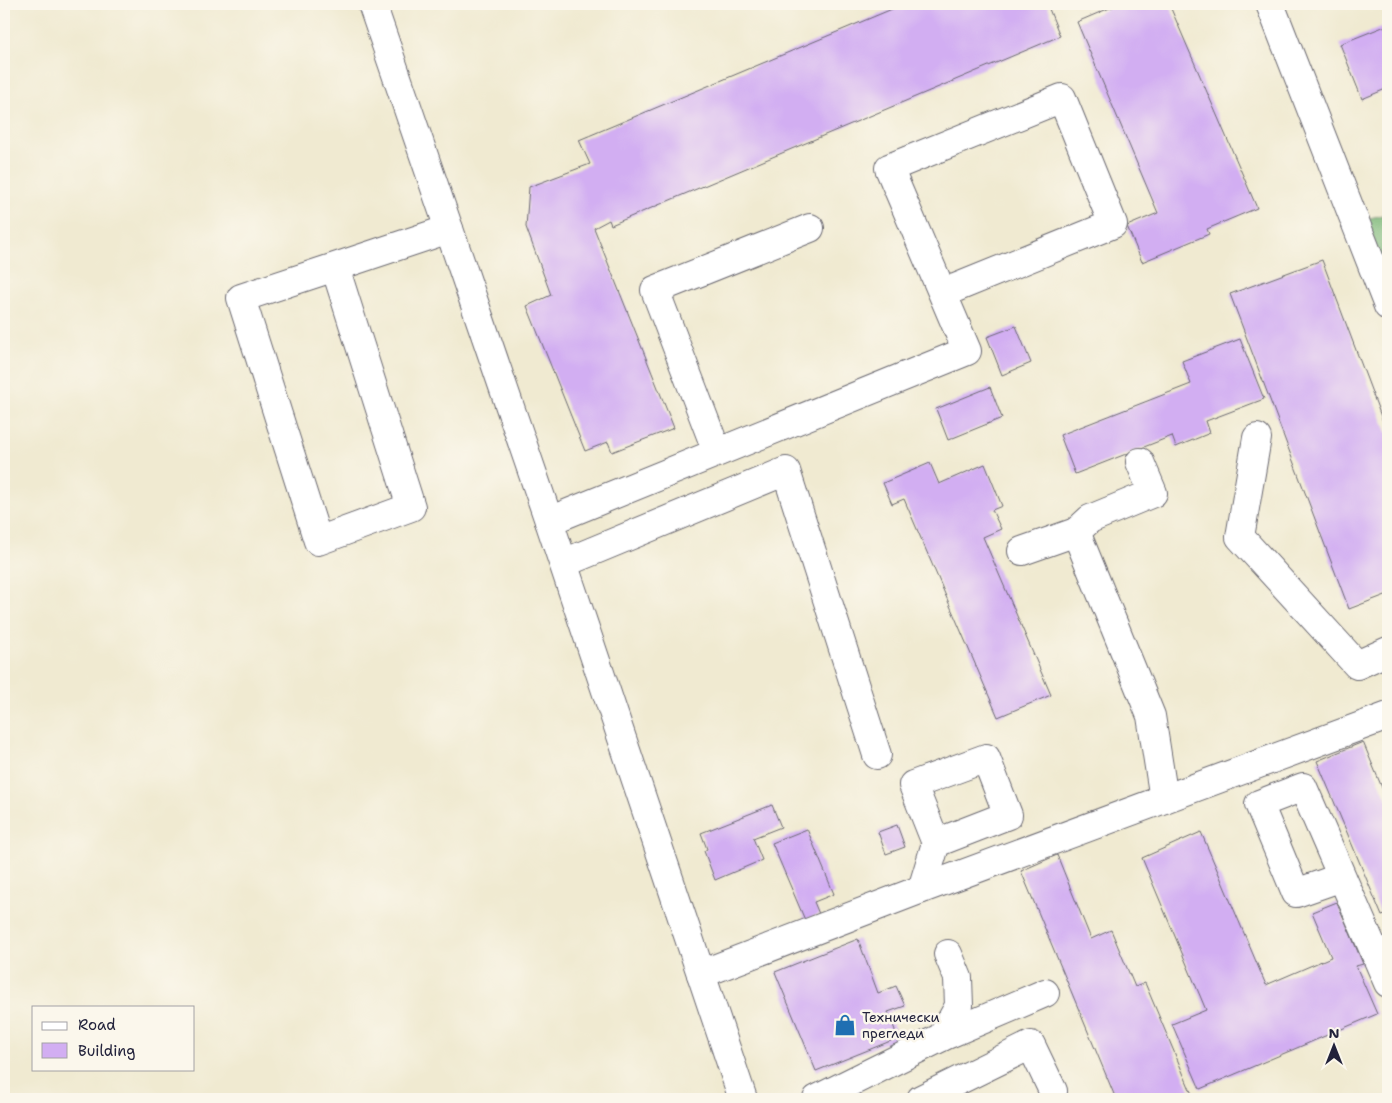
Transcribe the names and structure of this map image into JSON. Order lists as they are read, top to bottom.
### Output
{
  "places": {
    "shop": ["Технически прегледи"]
  },
  "legend": ["Road", "Building"],
  "north": "top"
}
